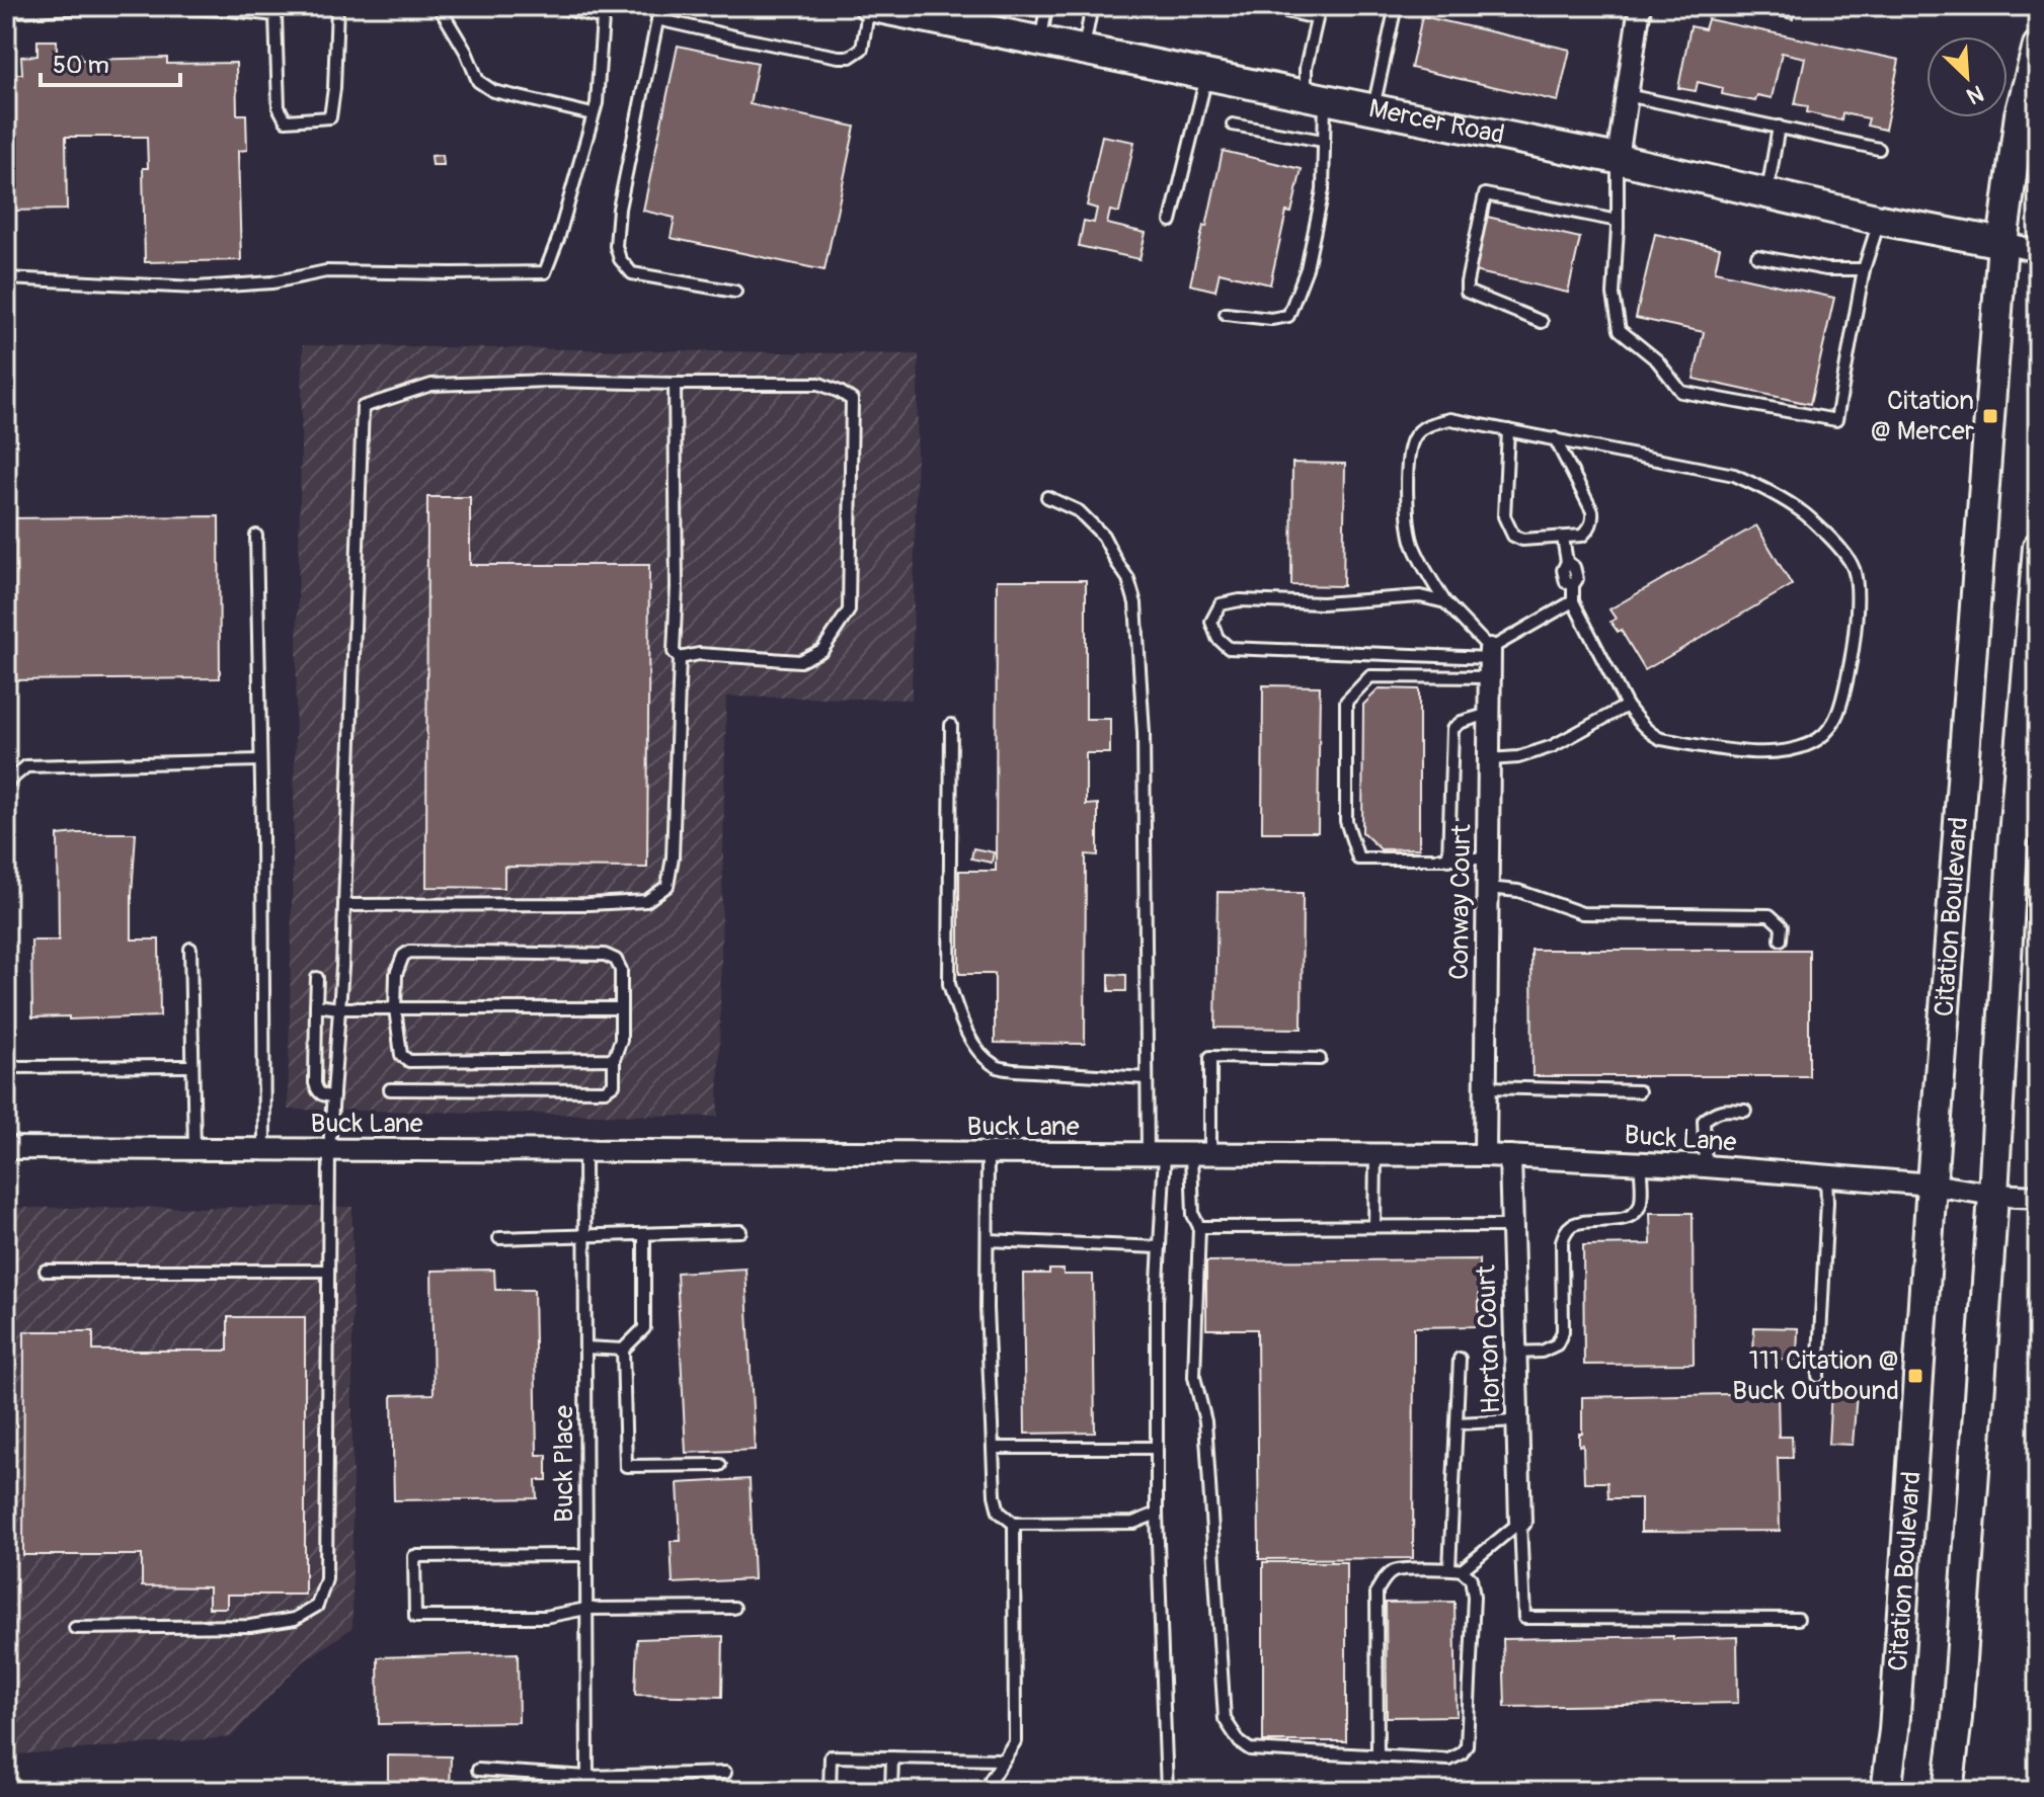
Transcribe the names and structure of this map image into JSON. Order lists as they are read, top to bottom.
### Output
{
  "streets": {
    "main road": ["Mercer Road", "Citation Boulevard"],
    "street": ["Conway Court", "Buck Lane", "Horton Court"],
    "lane": ["Buck Place"]
  },
  "crossings": [
    ["Mercer Road", "Citation Boulevard"],
    ["Conway Court", "Buck Lane"],
    ["Citation Boulevard", "Buck Lane"],
    ["Buck Lane", "Horton Court"],
    ["Buck Lane", "Buck Place"]
  ],
  "places": {
    "transit": ["Citation @ Mercer", "111 Citation @ Buck Outbound"]
  },
  "scale_bar": "50 m",
  "north": "bottom right"
}
